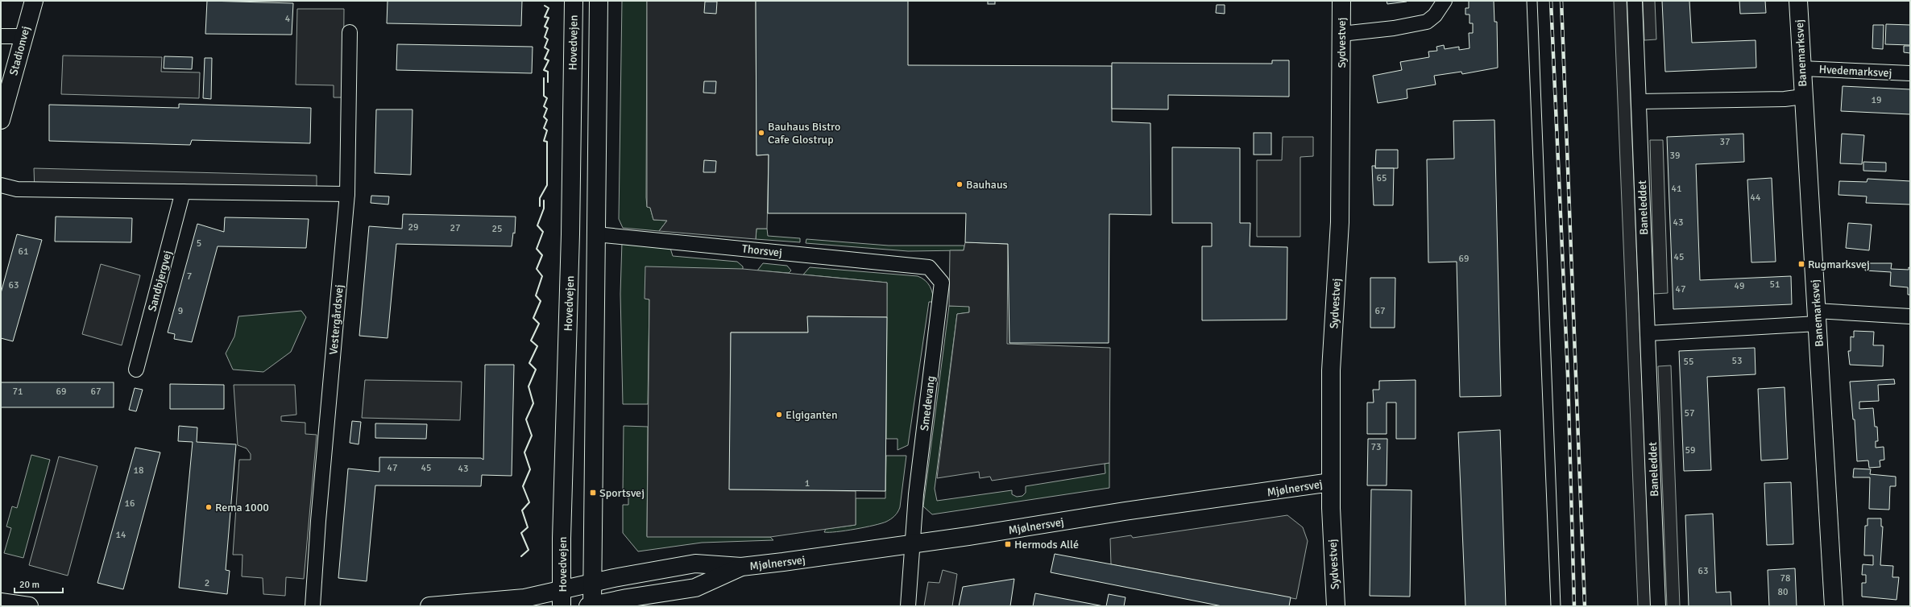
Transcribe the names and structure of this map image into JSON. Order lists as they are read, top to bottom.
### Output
{
  "streets": {
    "street": [
      "Hovedvejen",
      "Sydvestvej",
      "Stadionvej",
      "Banemarksvej",
      "Hvedemarksvej",
      "Baneleddet",
      "Thorsvej",
      "Sandbjergvej",
      "Vestergårdsvej",
      "Smedevang",
      "Mjølnersvej"
    ]
  },
  "crossings": [
    ["Sydvestvej", "Mjølnersvej"],
    ["Banemarksvej", "Hvedemarksvej"],
    ["Thorsvej", "Smedevang"],
    ["Smedevang", "Mjølnersvej"]
  ],
  "places": {
    "other": [
      "Bauhaus Bistro Cafe Glostrup",
      "Bauhaus",
      "Elgiganten",
      "Rema 1000"
    ],
    "transit": ["Rugmarksvej", "Sportsvej", "Hermods Allé"]
  },
  "house_numbers": [
    "4",
    "19",
    "37",
    "39",
    "65",
    "41",
    "44",
    "43",
    "29",
    "27",
    "25",
    "5",
    "61",
    "45",
    "69",
    "7",
    "51",
    "63",
    "49",
    "47",
    "9",
    "67",
    "53",
    "55",
    "71",
    "69",
    "67",
    "57",
    "73",
    "59",
    "47",
    "45",
    "43",
    "18",
    "1",
    "16",
    "14",
    "63",
    "78",
    "2",
    "80"
  ],
  "scale_bar": "20 m"
}
